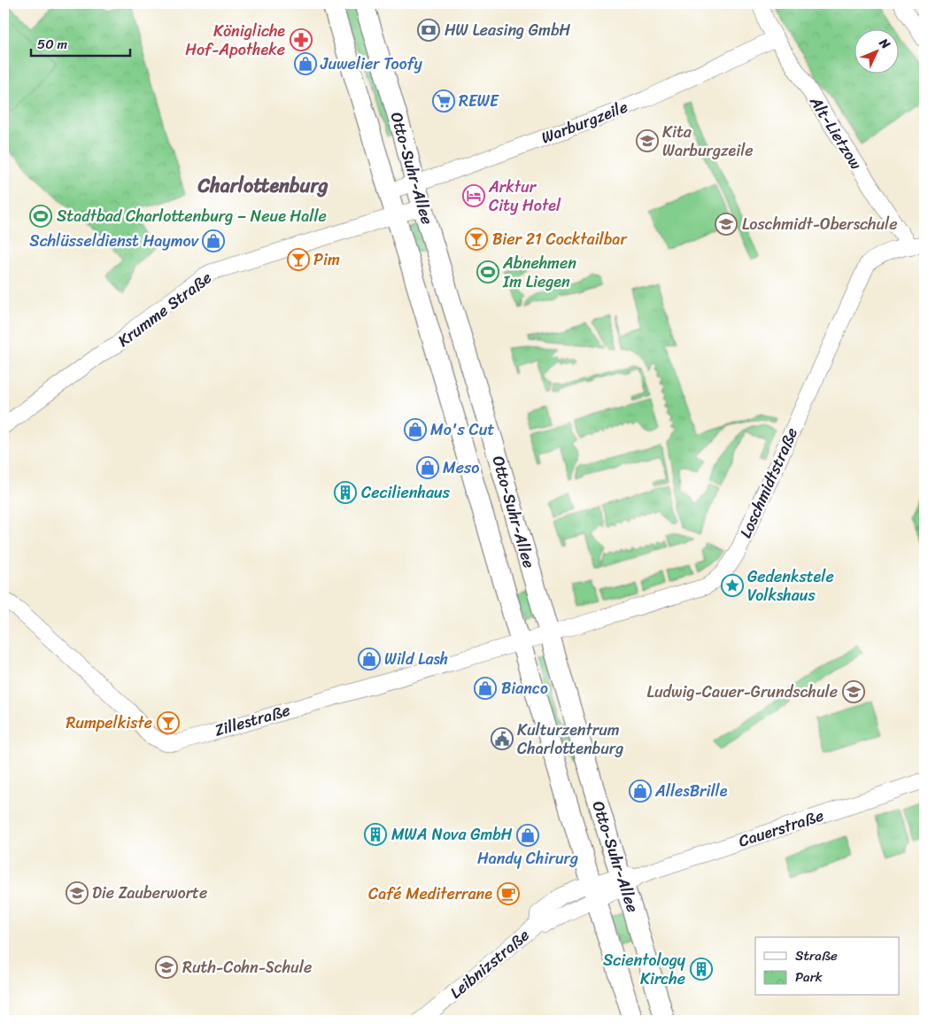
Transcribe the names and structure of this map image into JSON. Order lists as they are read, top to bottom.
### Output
{
  "streets": {
    "main road": ["Otto-Suhr-Allee"],
    "street": [
      "Warburgzeile",
      "Alt-Lietzow",
      "Krumme Straße",
      "Loschmidtstraße",
      "Zillestraße",
      "Cauerstraße",
      "Leibnizstraße"
    ]
  },
  "crossings": [
    ["Warburgzeile", "Alt-Lietzow"],
    ["Warburgzeile", "Otto-Suhr-Allee"],
    ["Alt-Lietzow", "Loschmidtstraße"],
    ["Otto-Suhr-Allee", "Krumme Straße"],
    ["Otto-Suhr-Allee", "Loschmidtstraße"],
    ["Otto-Suhr-Allee", "Zillestraße"],
    ["Otto-Suhr-Allee", "Cauerstraße"],
    ["Otto-Suhr-Allee", "Leibnizstraße"],
    ["Loschmidtstraße", "Zillestraße"],
    ["Cauerstraße", "Leibnizstraße"]
  ],
  "districts": ["Charlottenburg"],
  "places": {
    "bank": ["HW Leasing GmbH"],
    "pharmacy": ["Königliche Hof-Apotheke"],
    "shop": [
      "Juwelier Toofy",
      "Schlüsseldienst Haymov",
      "Mo's Cut",
      "Meso",
      "Wild Lash",
      "Bianco",
      "AllesBrille",
      "Handy Chirurg"
    ],
    "supermarket": ["REWE"],
    "school or university": [
      "Kita Warburgzeile",
      "Loschmidt-Oberschule",
      "Ludwig-Cauer-Grundschule",
      "Die Zauberworte",
      "Ruth-Cohn-Schule"
    ],
    "hotel": ["Arktur City Hotel"],
    "sports": ["Stadtbad Charlottenburg – Neue Halle", "Abnehmen Im Liegen"],
    "bar": ["Bier 21 Cocktailbar", "Pim", "Rumpelkiste"],
    "building": ["Cecilienhaus", "MWA Nova GmbH", "Scientology Kirche"],
    "place": ["Gedenkstele Volkshaus"],
    "public building": ["Kulturzentrum Charlottenburg"],
    "cafe": ["Café Mediterrane"]
  },
  "legend": ["Straße", "Park"],
  "scale_bar": "50 m",
  "north": "top right"
}
